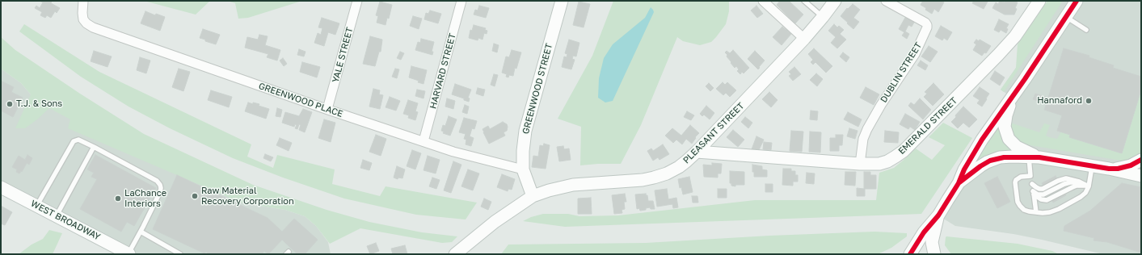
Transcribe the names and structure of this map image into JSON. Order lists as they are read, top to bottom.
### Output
{
  "streets": {
    "street": [
      "YALE STREET",
      "HARVARD STREET",
      "DUBLIN STREET",
      "GREENWOOD STREET",
      "GREENWOOD PLACE",
      "EMERALD STREET",
      "PLEASANT STREET",
      "WEST BROADWAY"
    ]
  },
  "crossings": [
    ["YALE STREET", "GREENWOOD PLACE"],
    ["HARVARD STREET", "GREENWOOD PLACE"],
    ["DUBLIN STREET", "EMERALD STREET"],
    ["GREENWOOD STREET", "GREENWOOD PLACE"],
    ["GREENWOOD STREET", "PLEASANT STREET"],
    ["EMERALD STREET", "PLEASANT STREET"]
  ],
  "places": [
    "Hannaford",
    "T.J. & Sons",
    "Raw Material Recovery Corporation",
    "LaChance Interiors"
  ]
}
